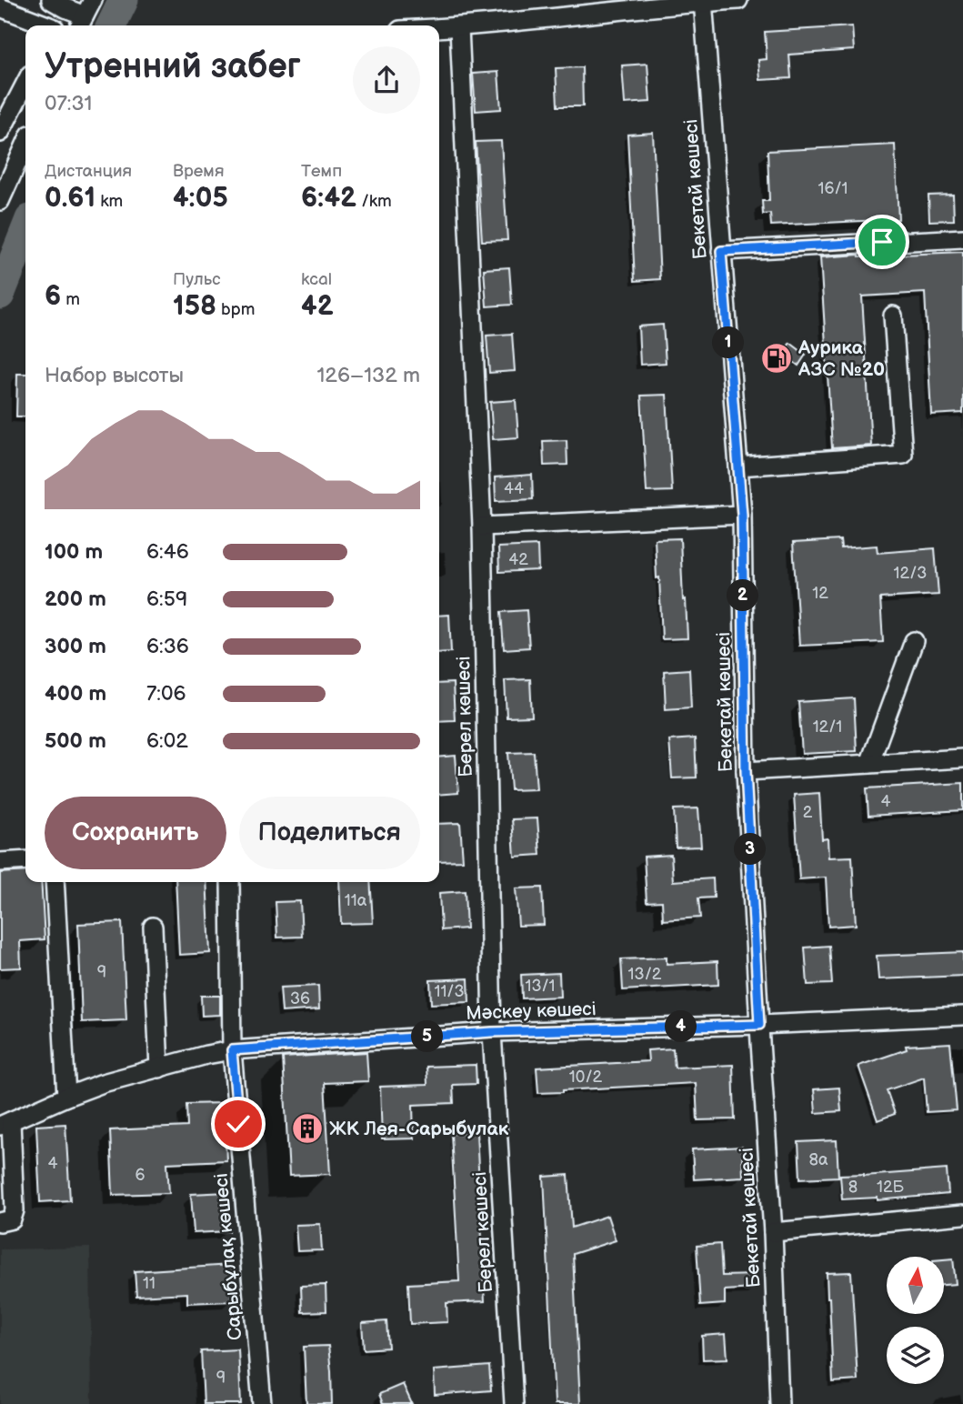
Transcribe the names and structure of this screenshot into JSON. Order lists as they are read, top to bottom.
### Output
{
  "streets": {
    "street": [
      "Бекетай көшесі",
      "Берел көшесі",
      "Мәскеу көшесі",
      "Сарыбұлақ көшесі"
    ]
  },
  "crossings": [
    ["Бекетай көшесі", "Мәскеу көшесі"],
    ["Берел көшесі", "Мәскеу көшесі"],
    ["Мәскеу көшесі", "Сарыбұлақ көшесі"]
  ],
  "places": {
    "fuel station": ["Аурика АЗС №20"],
    "building": ["ЖК Лея-Сарыбулак"]
  },
  "house_numbers": [
    "16/1",
    "44",
    "42",
    "12/3",
    "12",
    "12/1",
    "4",
    "2",
    "11а",
    "9",
    "13/2",
    "13/1",
    "11/3",
    "36",
    "10/2",
    "8а",
    "4",
    "6",
    "8",
    "12Б",
    "11",
    "9"
  ],
  "north": "top",
  "page": {
    "heading": ["Утренний забег", "07:31"],
    "stats": [
      ["Дистанция", "0.61 km"],
      ["Время", "4:05"],
      ["Темп", "6:42 /km"],
      ["6 m"],
      ["Пульс", "158 bpm"],
      ["kcal", "42"]
    ],
    "pins": [
      "1",
      "2",
      "3",
      "4",
      "5"
    ],
    "chart": ["Набор высоты", "126–132 m"],
    "list": [
      {
        "name": "100 m",
        "note": "6:46"
      },
      {
        "name": "200 m",
        "note": "6:59"
      },
      {
        "name": "300 m",
        "note": "6:36"
      },
      {
        "name": "400 m",
        "note": "7:06"
      },
      {
        "name": "500 m",
        "note": "6:02"
      }
    ],
    "buttons": ["Сохранить", "Поделиться"]
  }
}
